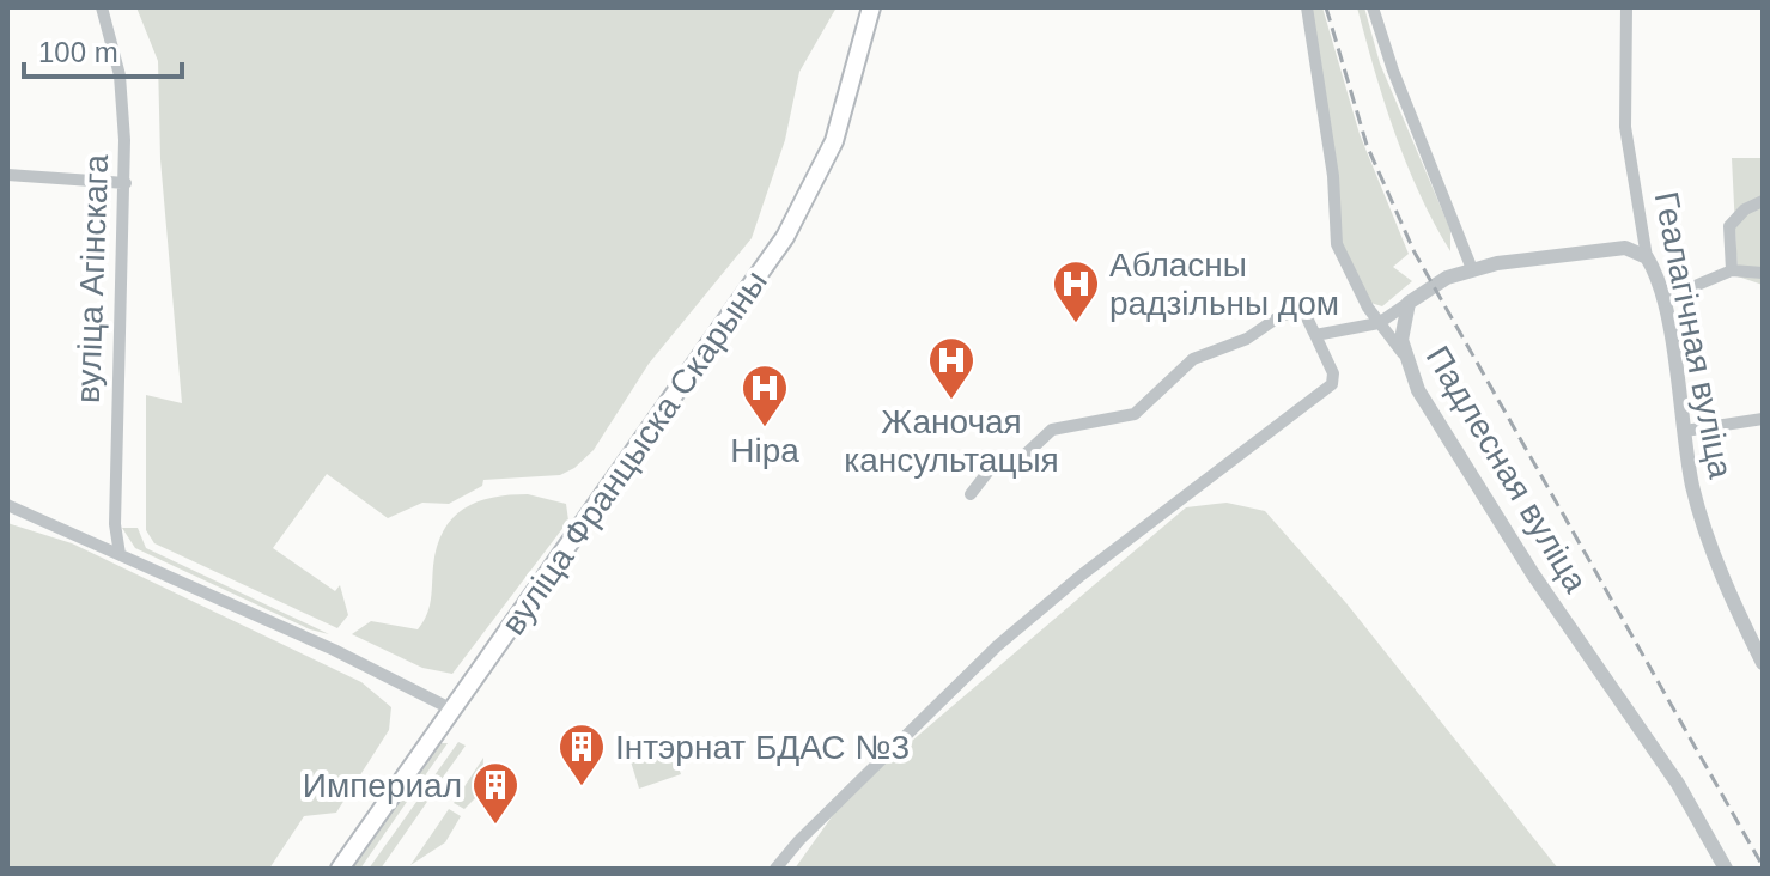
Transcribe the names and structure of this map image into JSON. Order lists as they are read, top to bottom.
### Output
{
  "streets": {
    "main road": ["вуліца Францыска Скарыны"],
    "street": ["вуліца Агінскага", "Геалагічная вуліца", "Падлесная вуліца"]
  },
  "places": {
    "hospital": ["Абласны радзільны дом", "Жаночая кансультацыя", "Ніра"],
    "building": ["Інтэрнат БДАС №3", "Империал"]
  },
  "scale_bar": "100 m"
}
